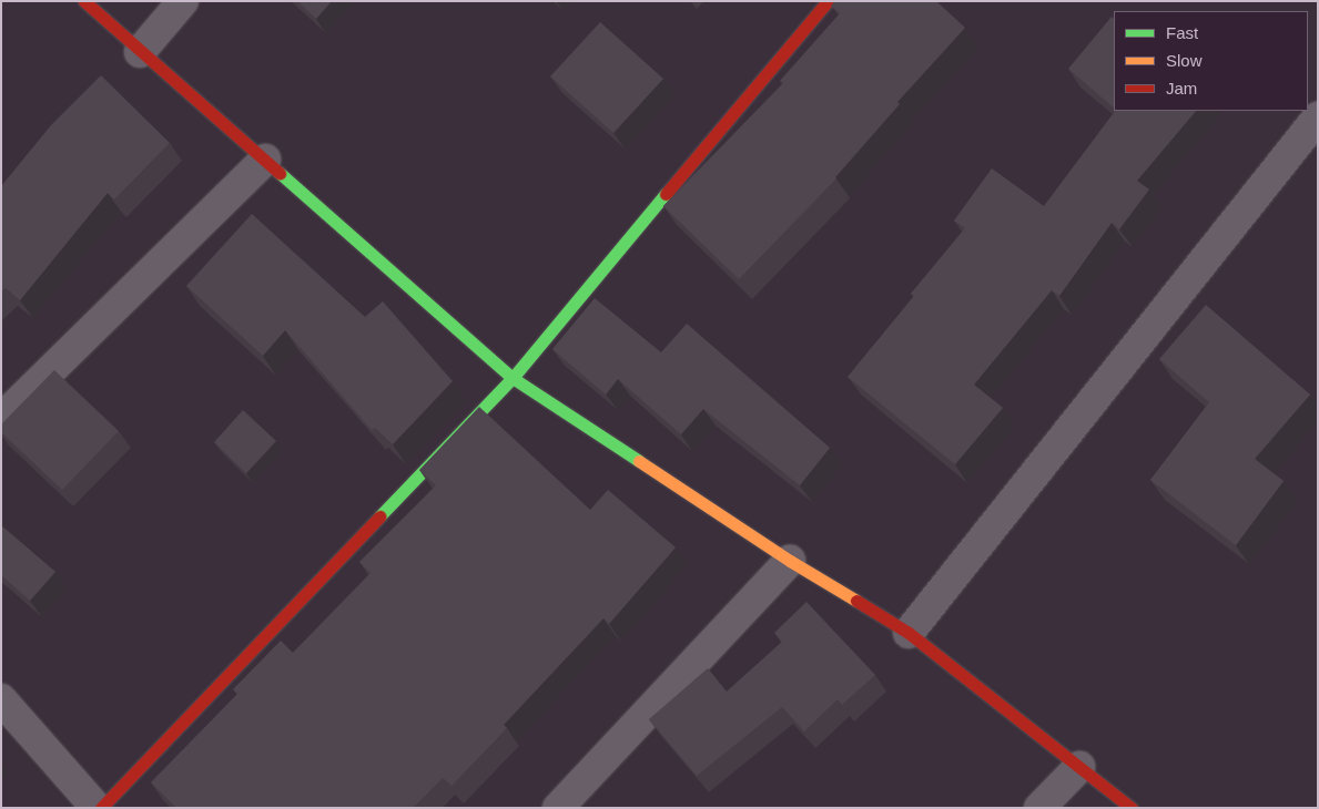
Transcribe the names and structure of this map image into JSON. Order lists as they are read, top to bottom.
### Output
{
  "legend": ["Fast", "Slow", "Jam"]
}
